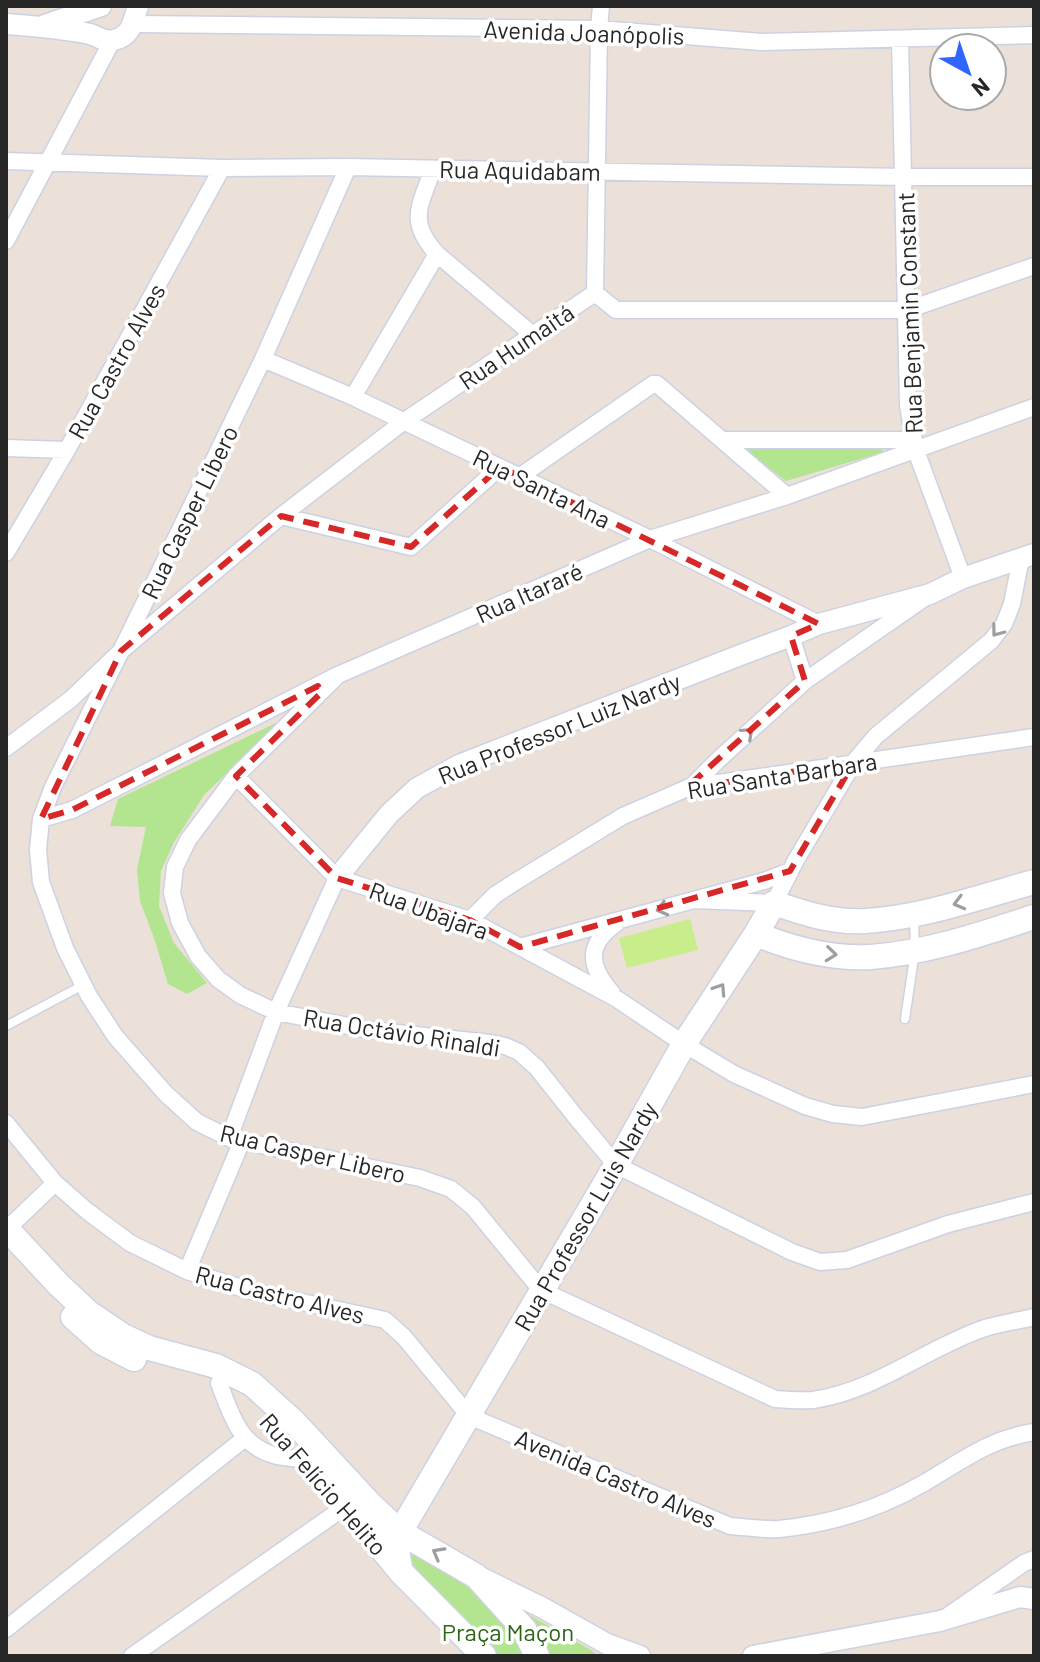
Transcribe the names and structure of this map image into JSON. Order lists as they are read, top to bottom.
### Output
{
  "streets": {
    "main road": ["Rua Professor Luis Nardy", "Rua Felício Helito"],
    "street": [
      "Avenida Joanópolis",
      "Rua Aquidabam",
      "Rua Benjamin Constant",
      "Rua Humaitá",
      "Rua Castro Alves",
      "Rua Santa Ana",
      "Rua Casper Libero",
      "Rua Itararé",
      "Rua Professor Luiz Nardy",
      "Rua Santa Barbara",
      "Rua Ubajara",
      "Rua Octávio Rinaldi",
      "Avenida Castro Alves"
    ]
  },
  "crossings": [
    ["Avenida Joanópolis", "Rua Benjamin Constant"],
    ["Rua Aquidabam", "Rua Benjamin Constant"],
    ["Rua Aquidabam", "Rua Castro Alves"],
    ["Rua Aquidabam", "Rua Casper Libero"],
    ["Rua Benjamin Constant", "Rua Humaitá"],
    ["Rua Benjamin Constant", "Rua Itararé"],
    ["Rua Benjamin Constant", "Rua Professor Luiz Nardy"],
    ["Rua Humaitá", "Rua Santa Ana"],
    ["Rua Humaitá", "Rua Casper Libero"],
    ["Rua Castro Alves", "Rua Professor Luiz Nardy"],
    ["Rua Castro Alves", "Rua Professor Luis Nardy"],
    ["Rua Castro Alves", "Avenida Castro Alves"],
    ["Rua Santa Ana", "Rua Casper Libero"],
    ["Rua Santa Ana", "Rua Itararé"],
    ["Rua Santa Ana", "Rua Professor Luiz Nardy"],
    ["Rua Casper Libero", "Rua Itararé"],
    ["Rua Casper Libero", "Rua Professor Luiz Nardy"],
    ["Rua Casper Libero", "Rua Professor Luis Nardy"],
    ["Rua Itararé", "Rua Octávio Rinaldi"],
    ["Rua Professor Luiz Nardy", "Rua Ubajara"],
    ["Rua Professor Luiz Nardy", "Rua Octávio Rinaldi"],
    ["Rua Santa Barbara", "Rua Ubajara"],
    ["Rua Ubajara", "Rua Octávio Rinaldi"],
    ["Rua Ubajara", "Rua Professor Luis Nardy"],
    ["Rua Octávio Rinaldi", "Rua Professor Luis Nardy"],
    ["Rua Professor Luis Nardy", "Avenida Castro Alves"],
    ["Rua Professor Luis Nardy", "Rua Felício Helito"]
  ],
  "parks": ["Praça Maçon"],
  "north": "bottom right"
}
